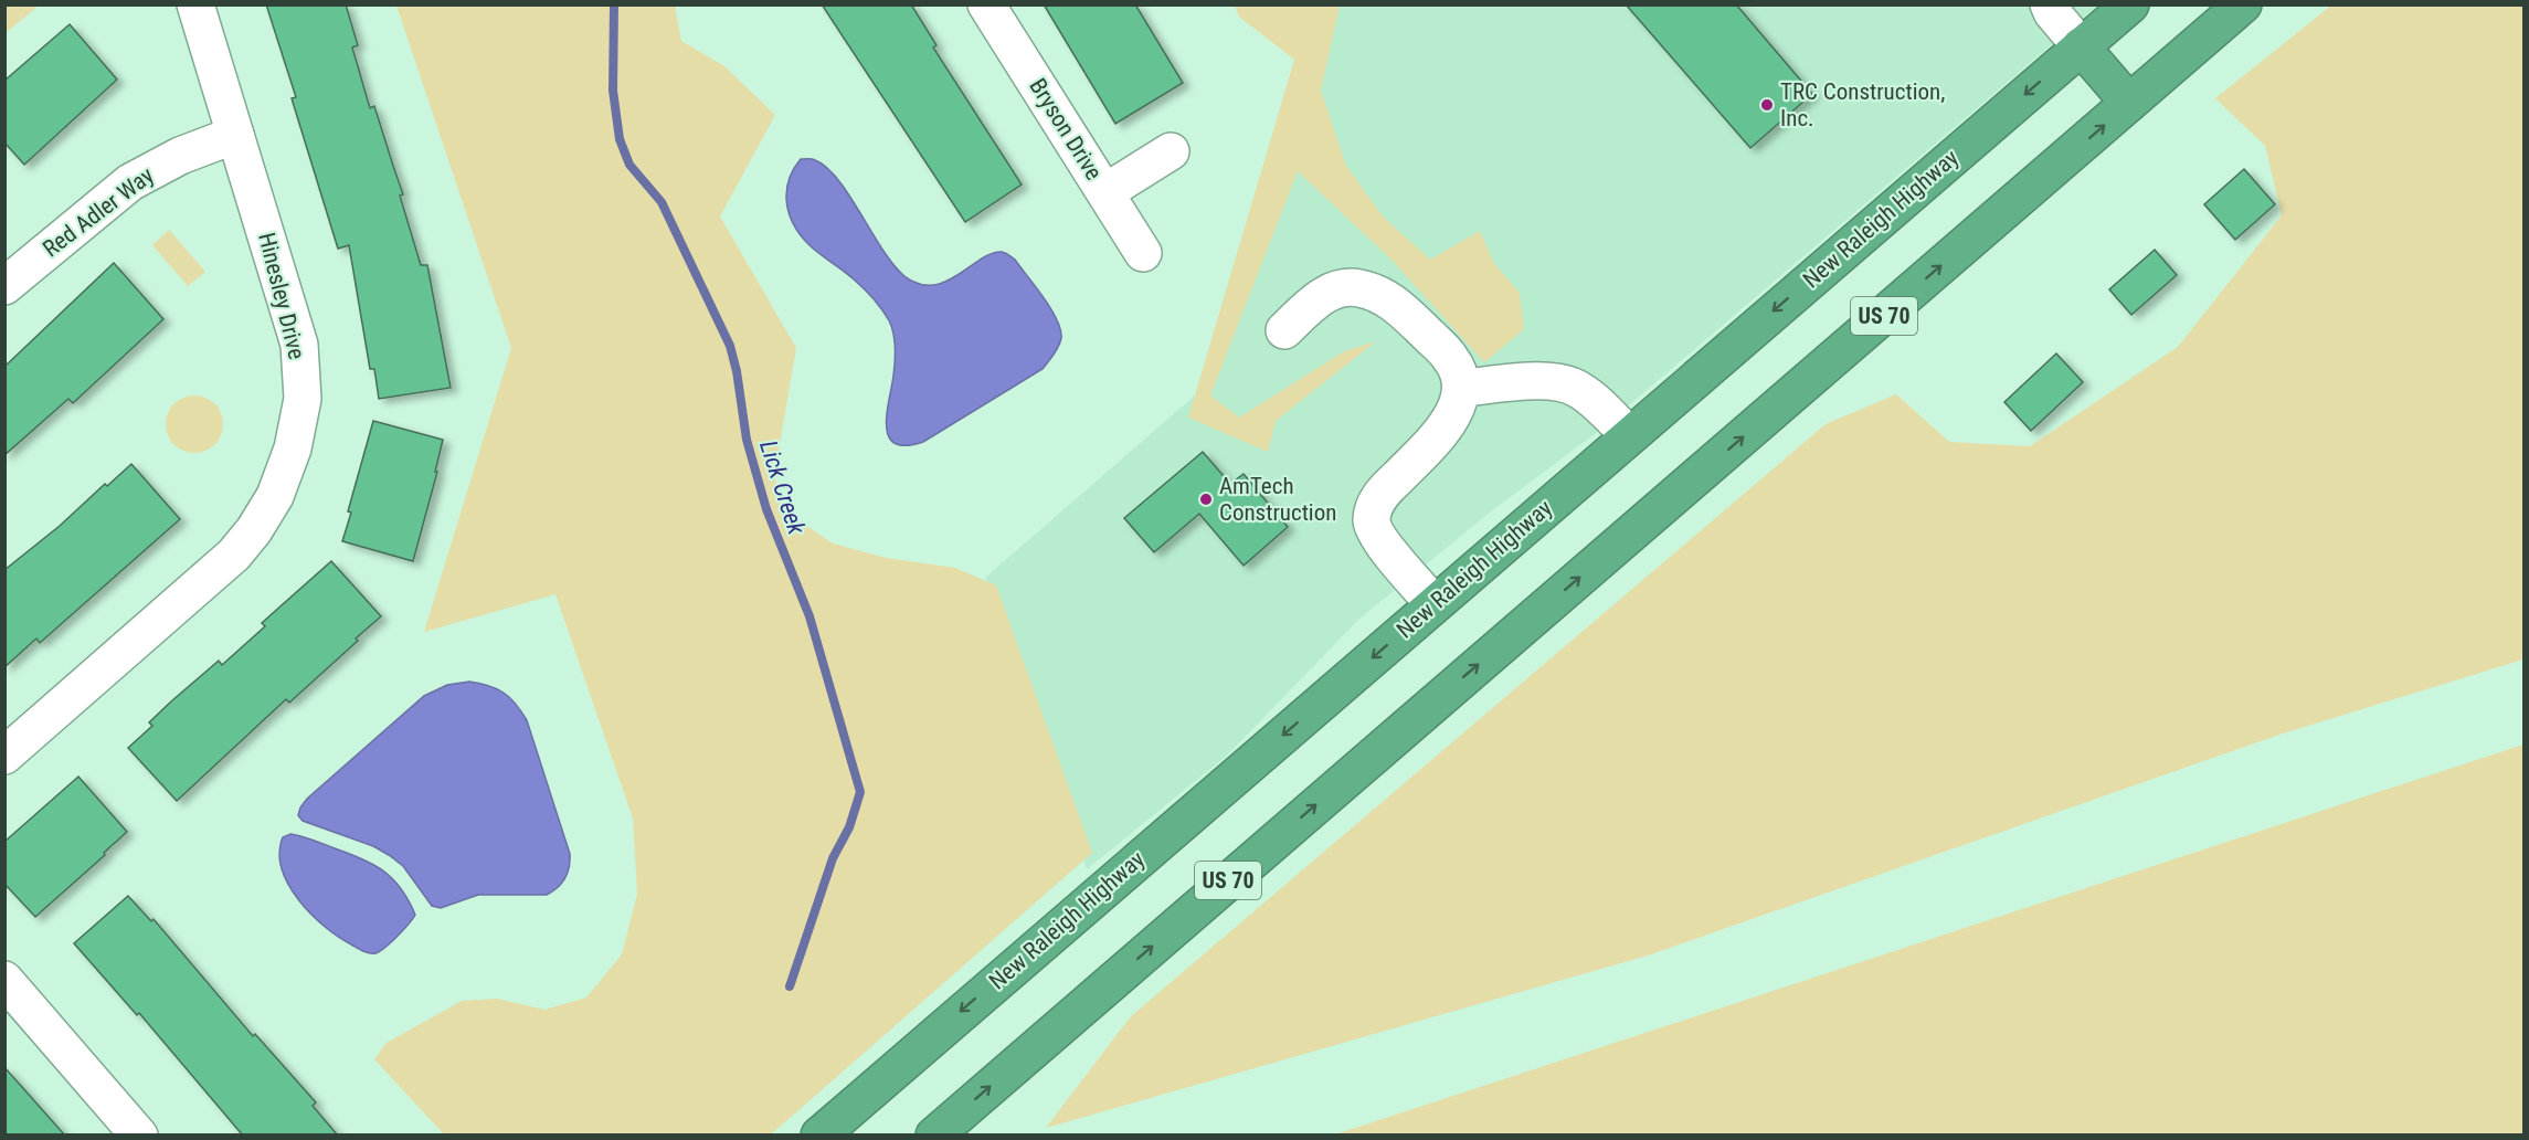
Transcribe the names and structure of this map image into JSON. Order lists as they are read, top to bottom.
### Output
{
  "streets": {
    "highway": ["New Raleigh Highway", "US 70"],
    "street": ["Bryson Drive", "Red Adler Way", "Hinesley Drive"]
  },
  "crossings": [
    ["Red Adler Way", "Hinesley Drive"]
  ],
  "water": ["Lick Creek"],
  "places": ["TRC Construction, Inc.", "AmTech Construction"]
}
